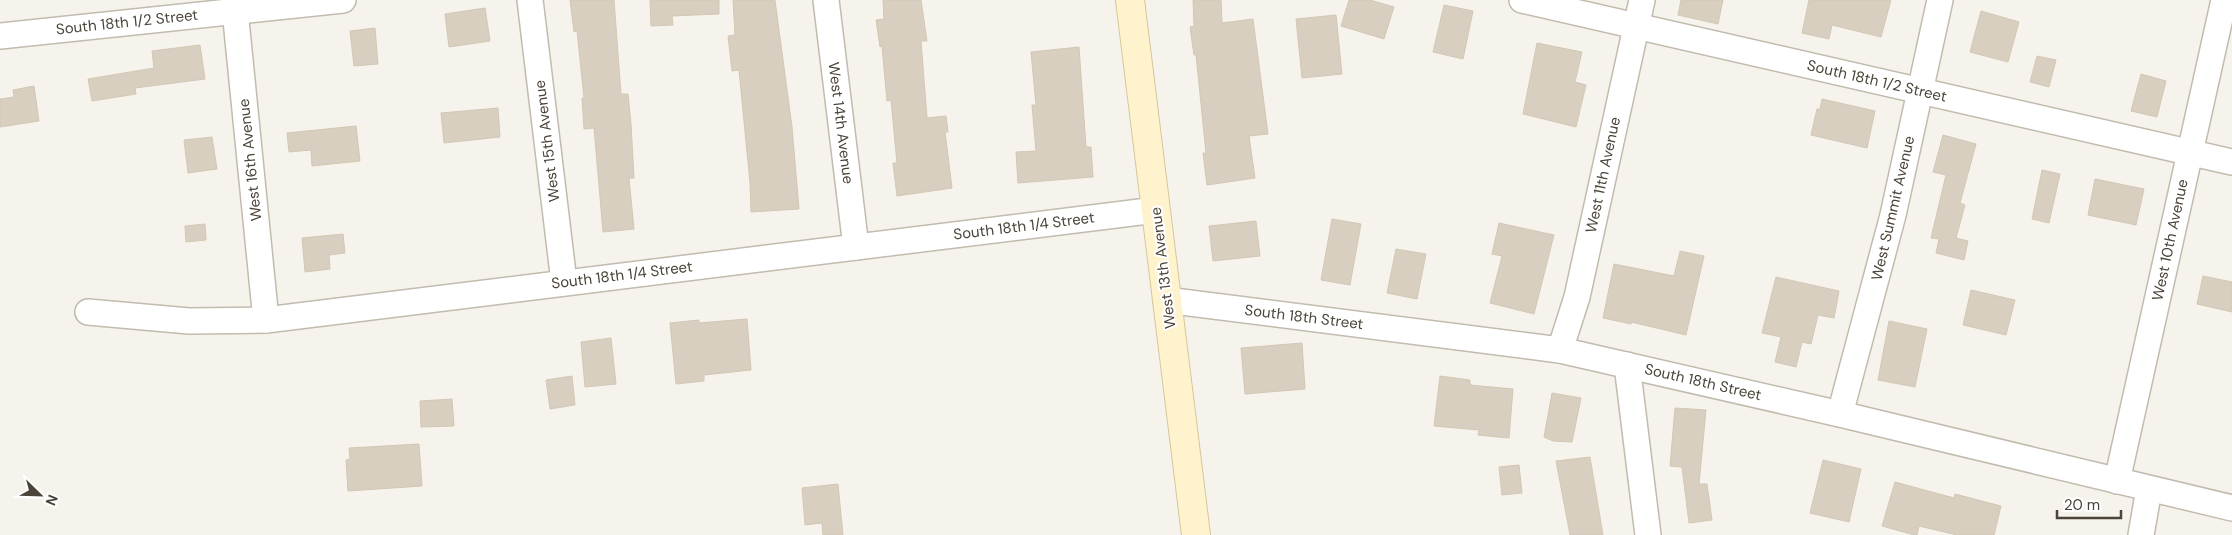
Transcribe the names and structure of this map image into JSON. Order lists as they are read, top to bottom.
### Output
{
  "streets": {
    "street": [
      "South 18th 1/2 Street",
      "West 14th Avenue",
      "West 15th Avenue",
      "West 16th Avenue",
      "West 11th Avenue",
      "West Summit Avenue",
      "South 18th 1/4 Street",
      "West 10th Avenue",
      "West 13th Avenue",
      "South 18th Street"
    ]
  },
  "crossings": [
    ["South 18th 1/2 Street", "West 16th Avenue"],
    ["South 18th 1/2 Street", "West 11th Avenue"],
    ["South 18th 1/2 Street", "West Summit Avenue"],
    ["South 18th 1/2 Street", "West 10th Avenue"],
    ["West 14th Avenue", "South 18th 1/4 Street"],
    ["West 15th Avenue", "South 18th 1/4 Street"],
    ["West 16th Avenue", "South 18th 1/4 Street"],
    ["West 11th Avenue", "South 18th Street"],
    ["West Summit Avenue", "South 18th Street"],
    ["South 18th 1/4 Street", "West 13th Avenue"],
    ["West 10th Avenue", "South 18th Street"],
    ["West 13th Avenue", "South 18th Street"]
  ],
  "scale_bar": "20 m",
  "north": "bottom right"
}
